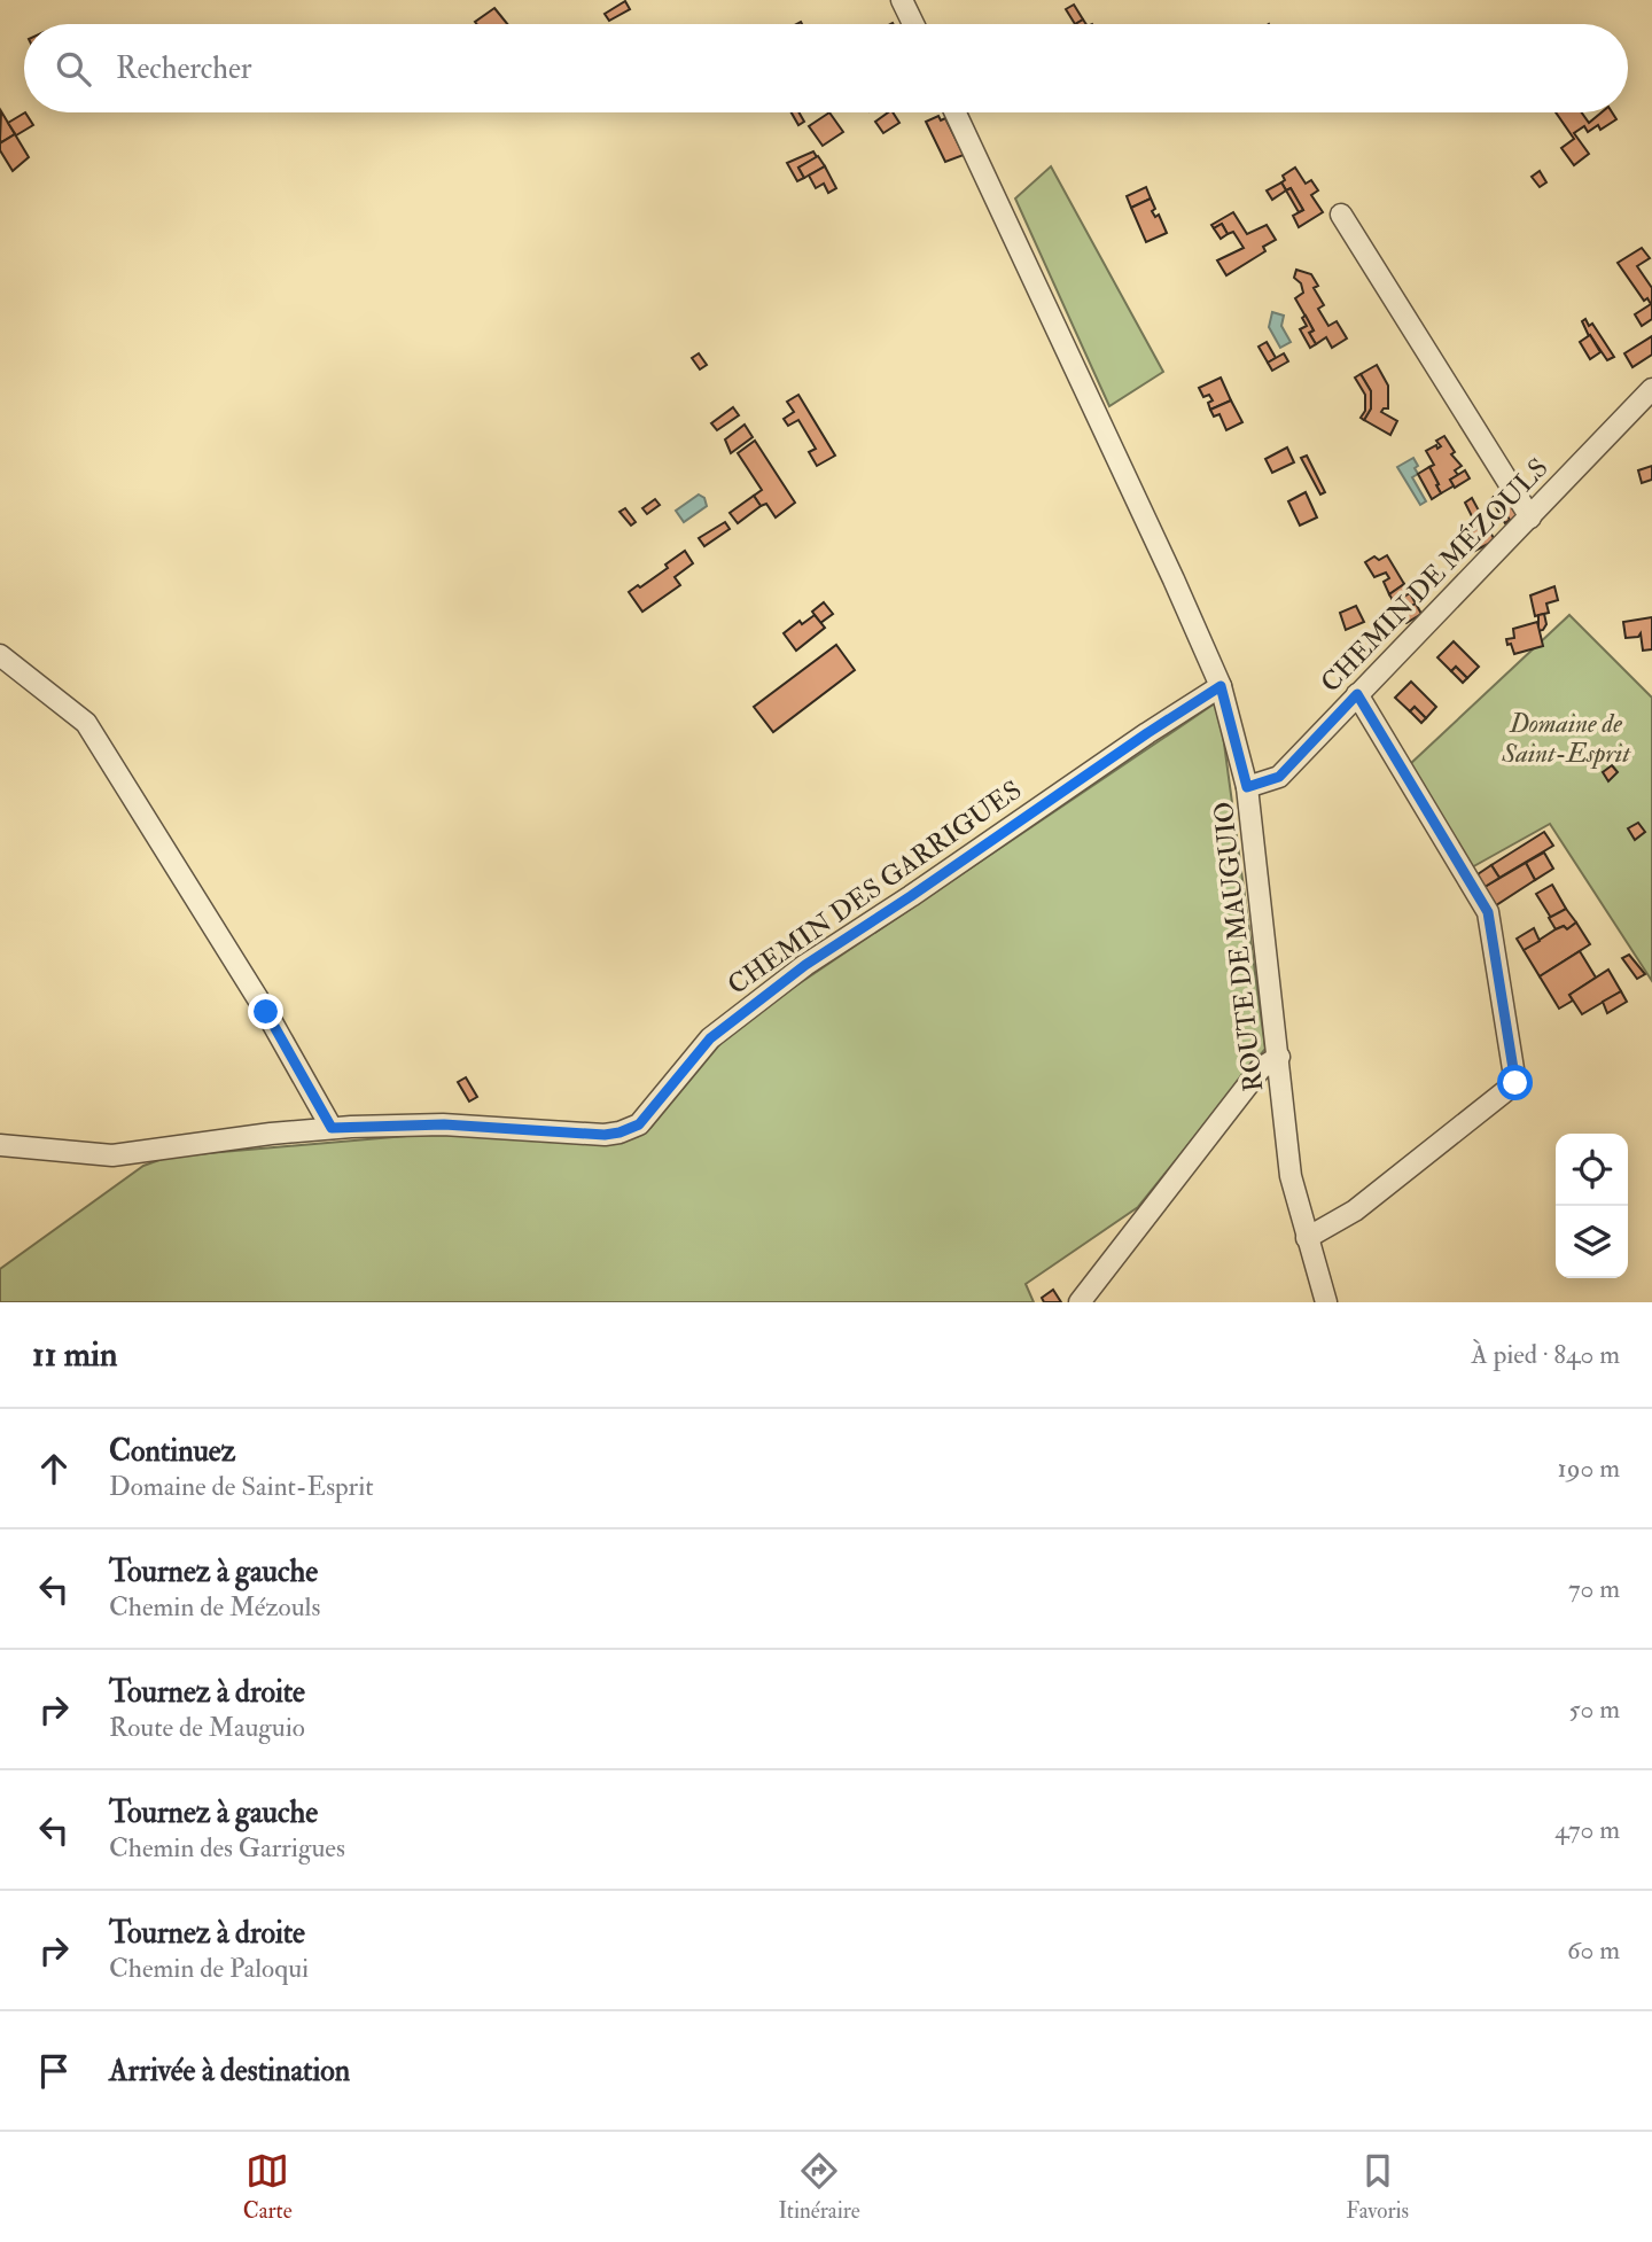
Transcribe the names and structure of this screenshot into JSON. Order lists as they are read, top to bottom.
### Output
{
  "streets": {
    "street": ["CHEMIN DE MÉZOULS", "CHEMIN DES GARRIGUES", "ROUTE DE MAUGUIO"]
  },
  "crossings": [
    ["CHEMIN DE MÉZOULS", "ROUTE DE MAUGUIO"],
    ["CHEMIN DES GARRIGUES", "ROUTE DE MAUGUIO"]
  ],
  "parks": ["Domaine de Saint-Esprit"],
  "page": {
    "search": "Rechercher",
    "heading": ["11 min", "À pied · 840 m"],
    "list": [
      ["Continuez", "Domaine de Saint-Esprit", "190 m"],
      ["Tournez à gauche", "Chemin de Mézouls", "70 m"],
      ["Tournez à droite", "Route de Mauguio", "50 m"],
      ["Tournez à gauche", "Chemin des Garrigues", "470 m"],
      ["Tournez à droite", "Chemin de Paloqui", "60 m"],
      "Arrivée à destination"
    ],
    "nav": ["Carte", "Itinéraire", "Favoris"]
  }
}
